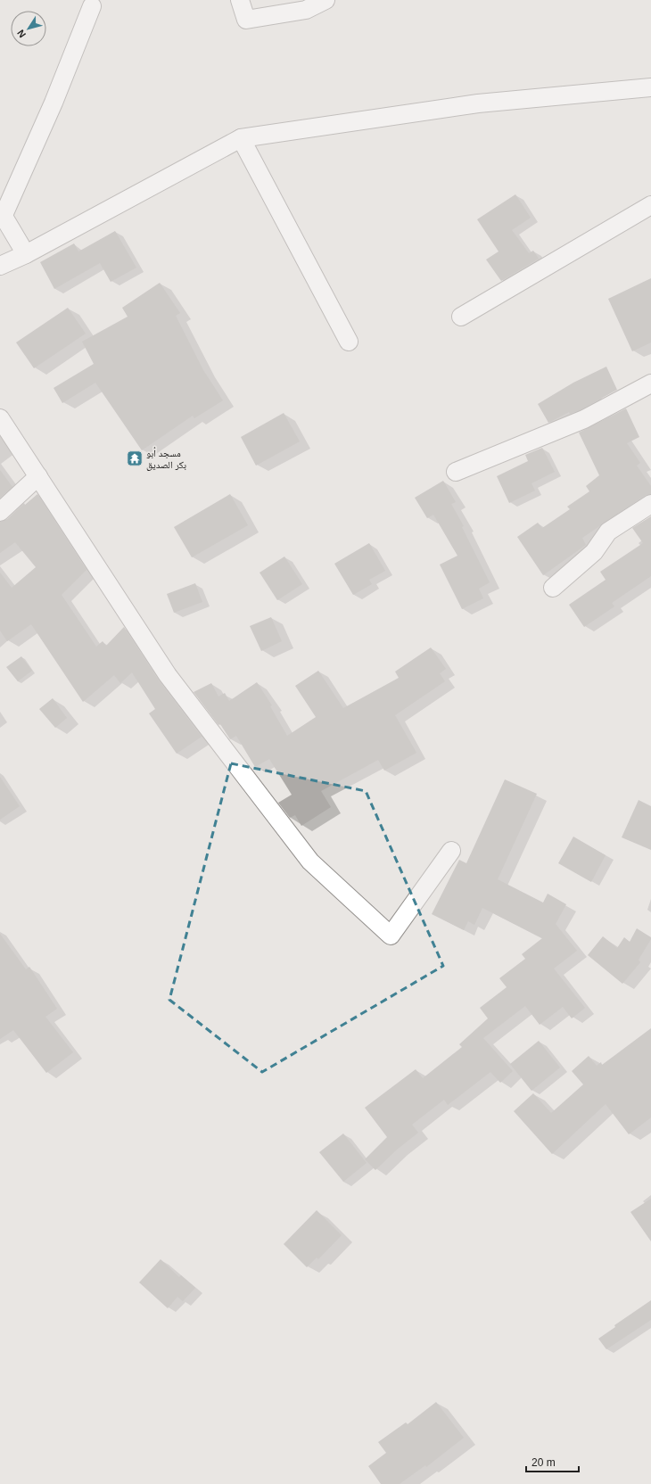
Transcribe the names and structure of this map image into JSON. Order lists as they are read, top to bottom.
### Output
{
  "places": {
    "temple": ["مسجد أبو بكر الصديق"]
  },
  "scale_bar": "20 m",
  "north": "bottom left"
}
